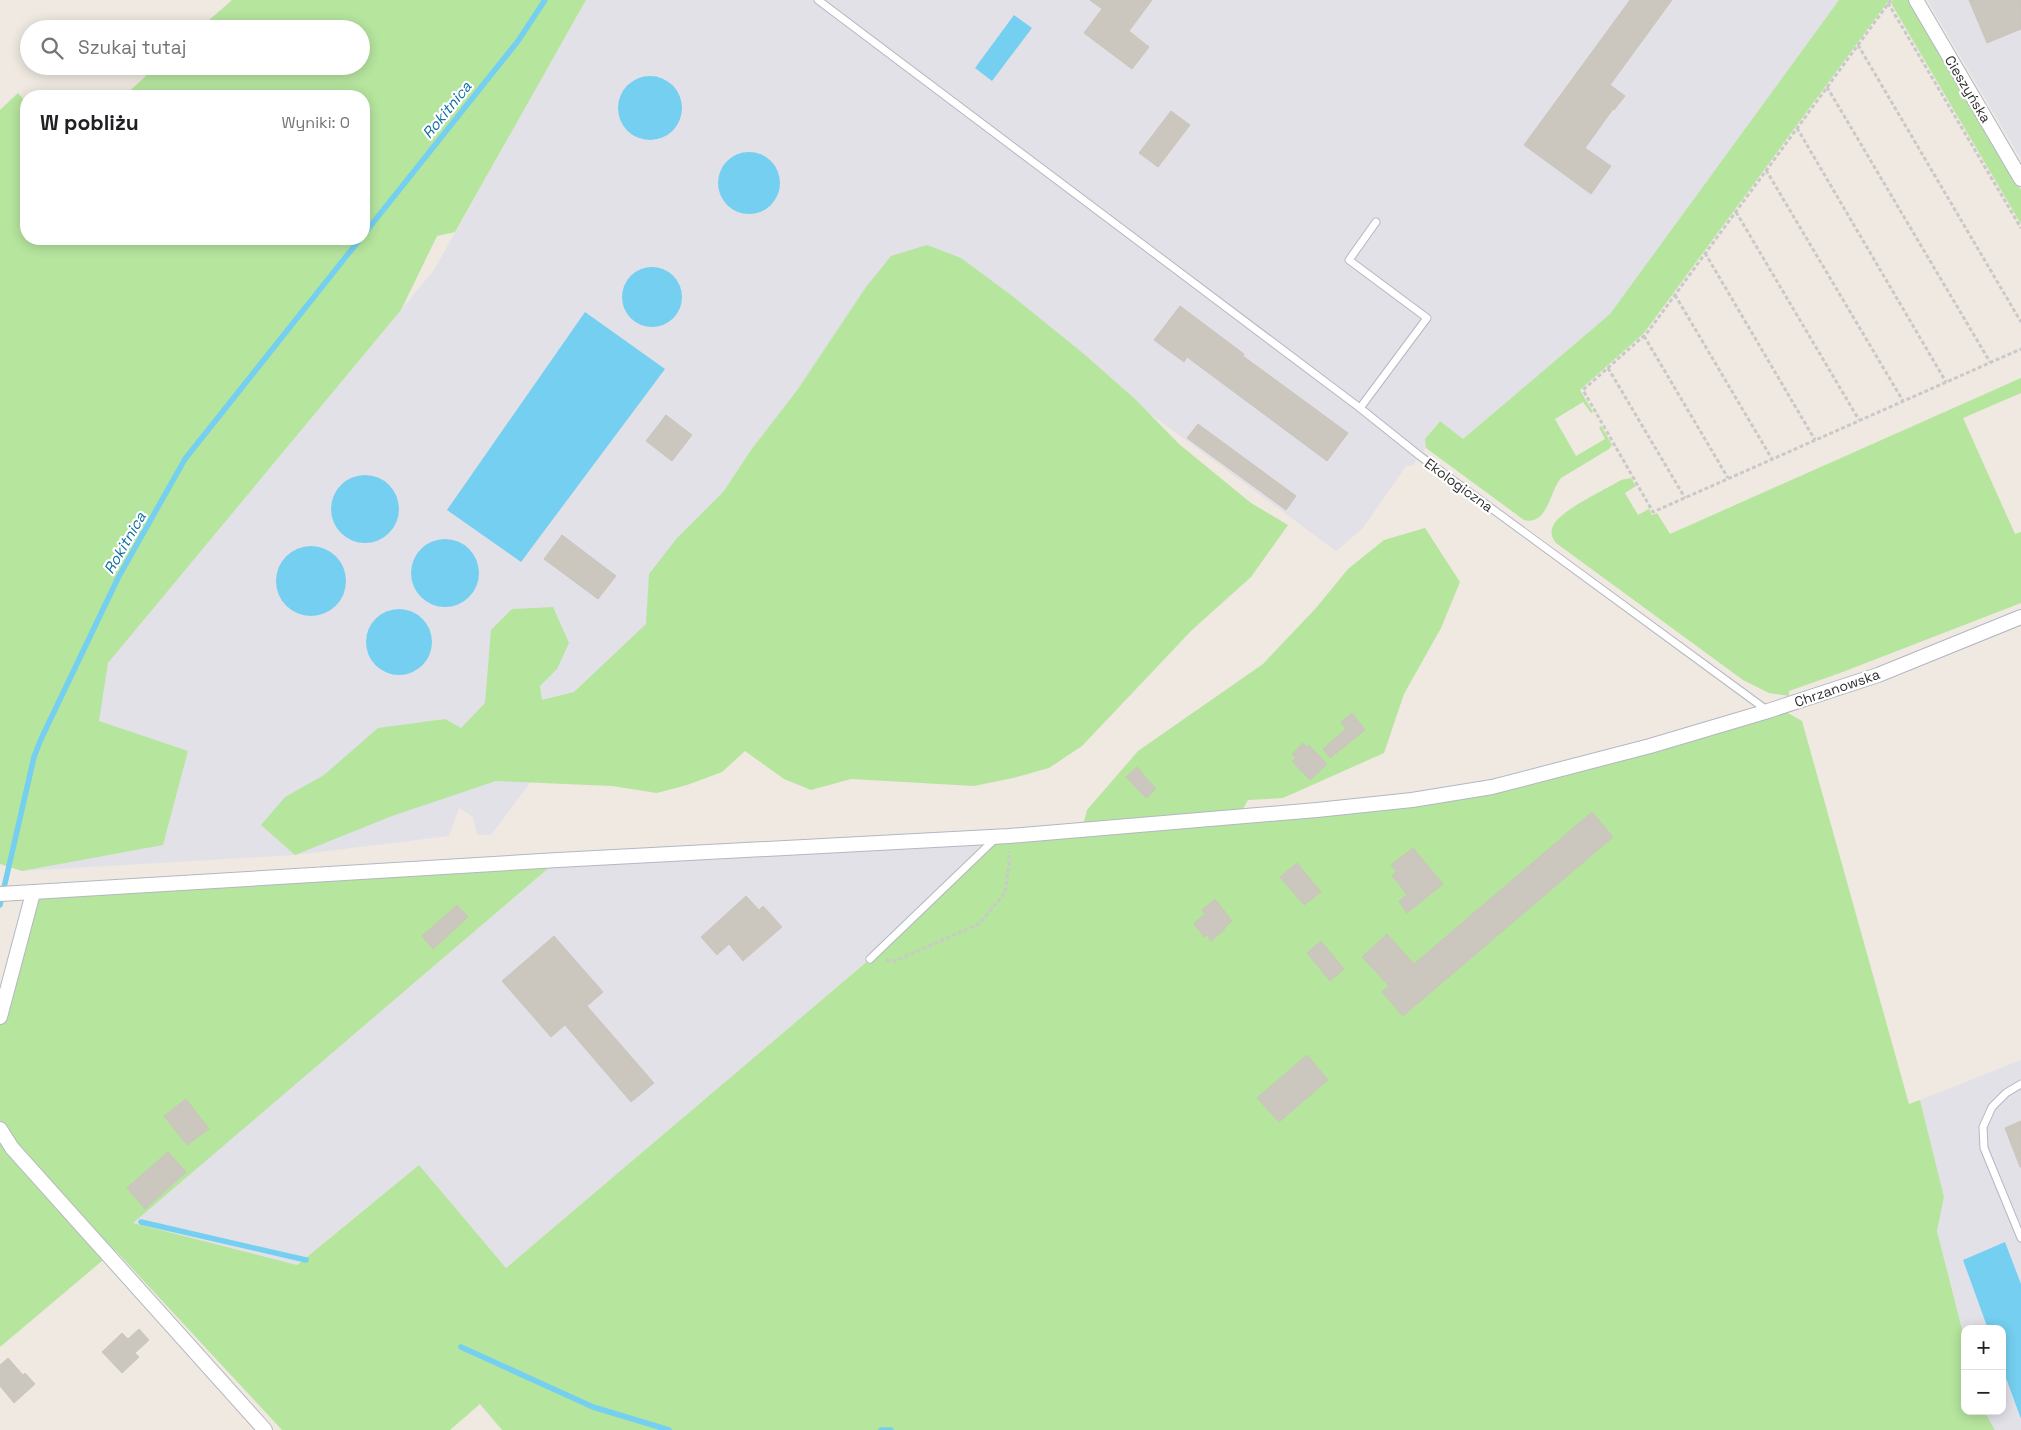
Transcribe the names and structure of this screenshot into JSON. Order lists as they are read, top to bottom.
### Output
{
  "streets": {
    "street": ["Cieszyńska", "Chrzanowska"],
    "lane": ["Ekologiczna"]
  },
  "crossings": [
    ["Ekologiczna", "Chrzanowska"]
  ],
  "water": ["Rokitnica"],
  "page": {
    "search": "Szukaj tutaj",
    "heading": ["W pobliżu", "Wyniki: 0"],
    "map_buttons": ["+", "−"]
  }
}
